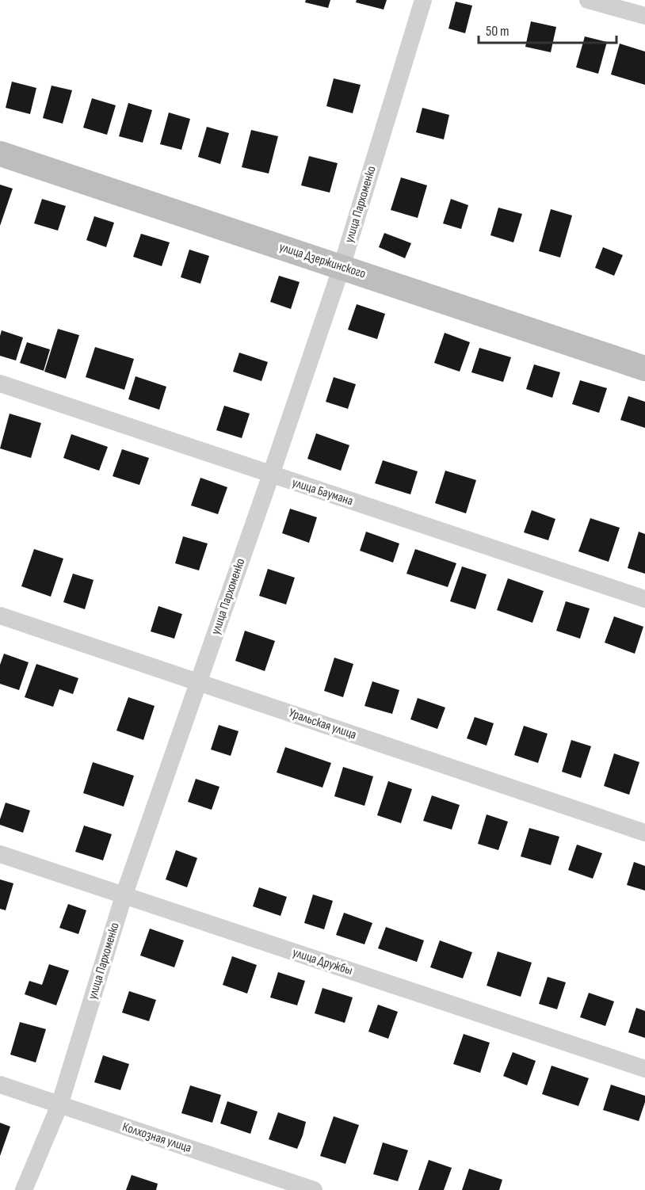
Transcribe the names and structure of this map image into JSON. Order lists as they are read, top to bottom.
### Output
{
  "streets": {
    "street": [
      "улица Пархоменко",
      "улица Дзержинского",
      "улица Баумана",
      "Уральская улица",
      "улица Дружбы",
      "Колхозная улица"
    ]
  },
  "crossings": [
    ["улица Пархоменко", "улица Дзержинского"],
    ["улица Пархоменко", "улица Баумана"],
    ["улица Пархоменко", "Уральская улица"],
    ["улица Пархоменко", "улица Дружбы"],
    ["улица Пархоменко", "Колхозная улица"]
  ],
  "scale_bar": "50 m"
}
